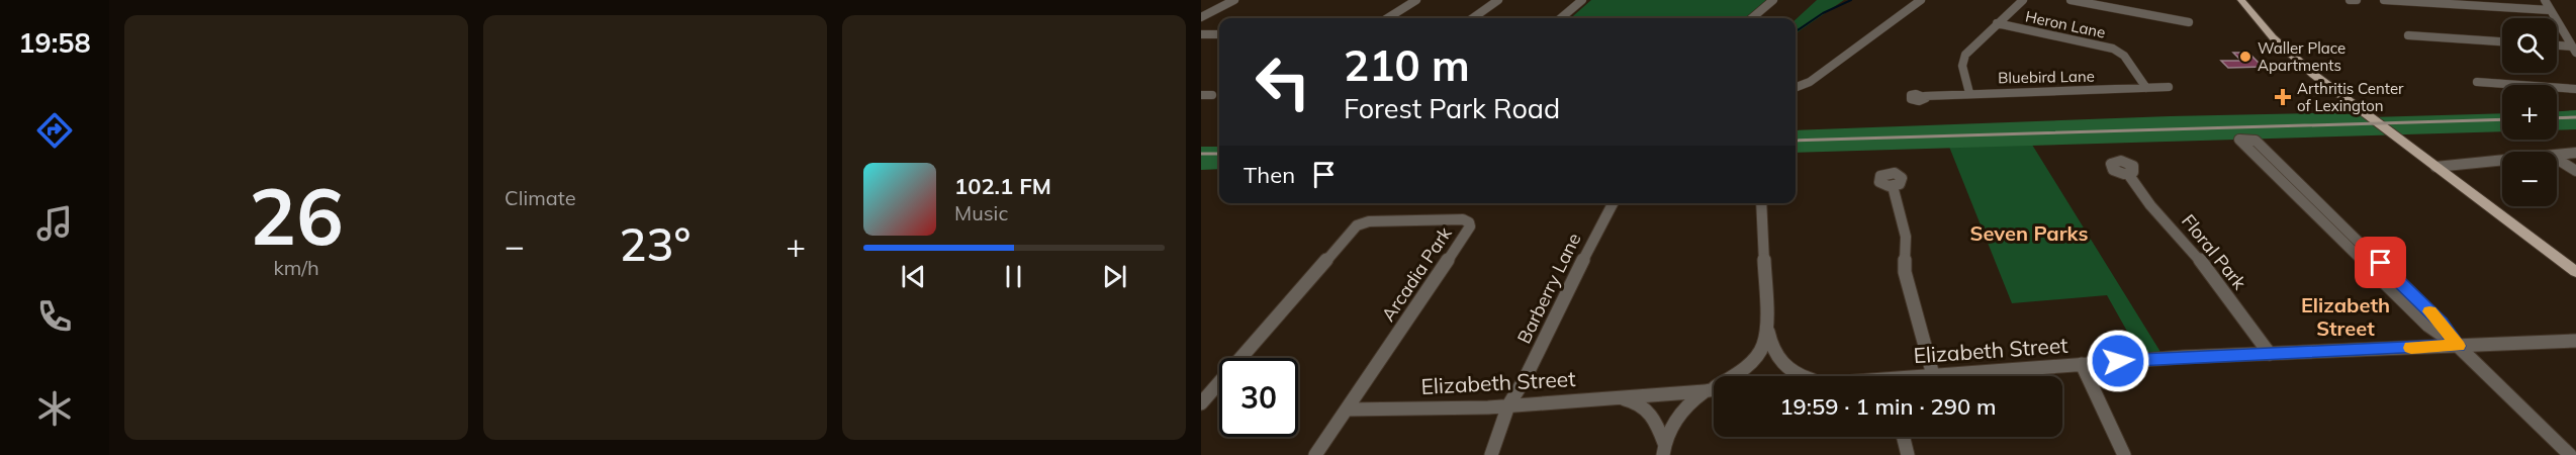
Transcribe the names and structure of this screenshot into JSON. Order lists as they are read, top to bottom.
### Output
{
  "streets": {
    "street": [
      "Heron Lane",
      "Bluebird Lane",
      "Floral Park",
      "Arcadia Park",
      "Barberry Lane",
      "Elizabeth Street"
    ]
  },
  "crossings": [
    ["Heron Lane", "Bluebird Lane"],
    ["Floral Park", "Elizabeth Street"],
    ["Arcadia Park", "Elizabeth Street"],
    ["Barberry Lane", "Elizabeth Street"]
  ],
  "districts": ["Seven Parks", "Elizabeth Street"],
  "places": {
    "other": ["Waller Place Apartments"],
    "health": ["Arthritis Center of Lexington"]
  },
  "page": {
    "tabs": "19:58",
    "tile": [
      ["26", "km/h"],
      "Climate"
    ],
    "map_buttons": ["+", "−"],
    "turn": ["210 m", "Forest Park Road"],
    "then": "Then",
    "song": ["102.1 FM", "Music"],
    "heat": ["−", "23°", "+"],
    "limit": "30",
    "trip": "19:59 · 1 min · 290 m"
  }
}
